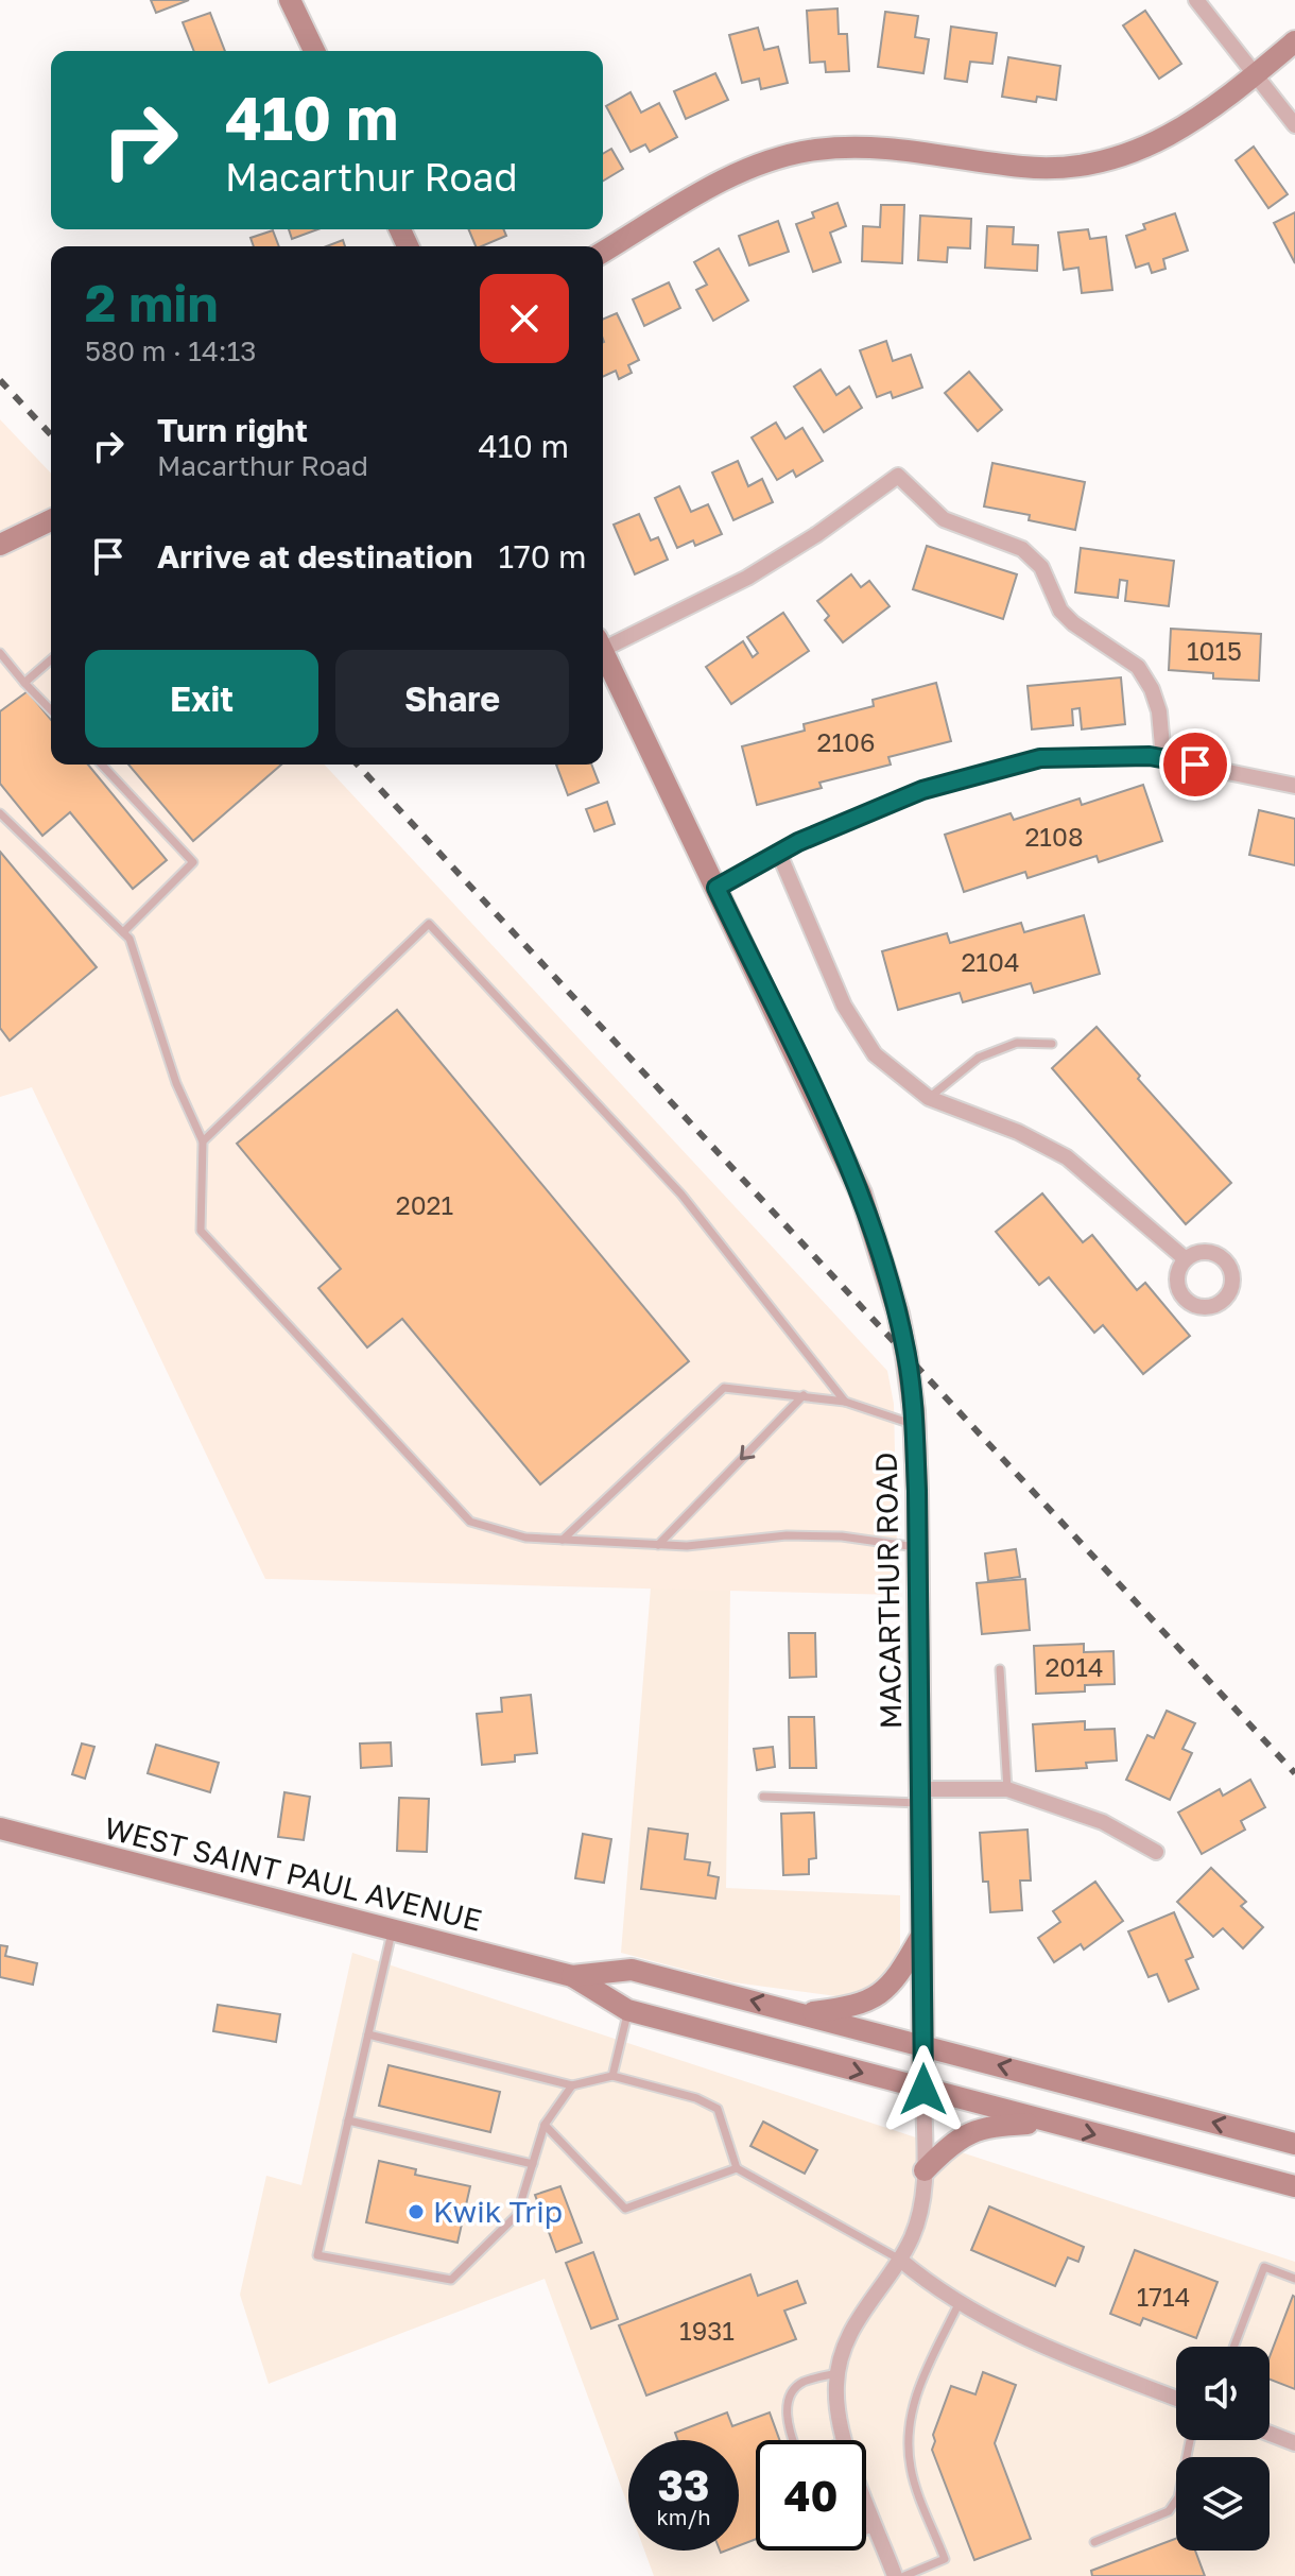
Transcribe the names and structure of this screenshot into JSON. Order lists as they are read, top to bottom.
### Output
{
  "streets": {
    "street": ["MACARTHUR ROAD", "WEST SAINT PAUL AVENUE"]
  },
  "crossings": [
    ["MACARTHUR ROAD", "WEST SAINT PAUL AVENUE"]
  ],
  "places": ["Kwik Trip"],
  "house_numbers": [
    "1015",
    "2106",
    "2108",
    "2104",
    "2021",
    "2014",
    "1714",
    "1931"
  ],
  "page": {
    "turn": ["410 m", "Macarthur Road"],
    "heading": ["2 min", "580 m · 14:13"],
    "list": [
      {
        "name": "Turn right",
        "note": "Macarthur Road",
        "value": "410 m"
      },
      {
        "name": "Arrive at destination",
        "value": "170 m"
      }
    ],
    "buttons": ["Exit", "Share"],
    "speed": "33 km/h",
    "limit": "40"
  }
}
